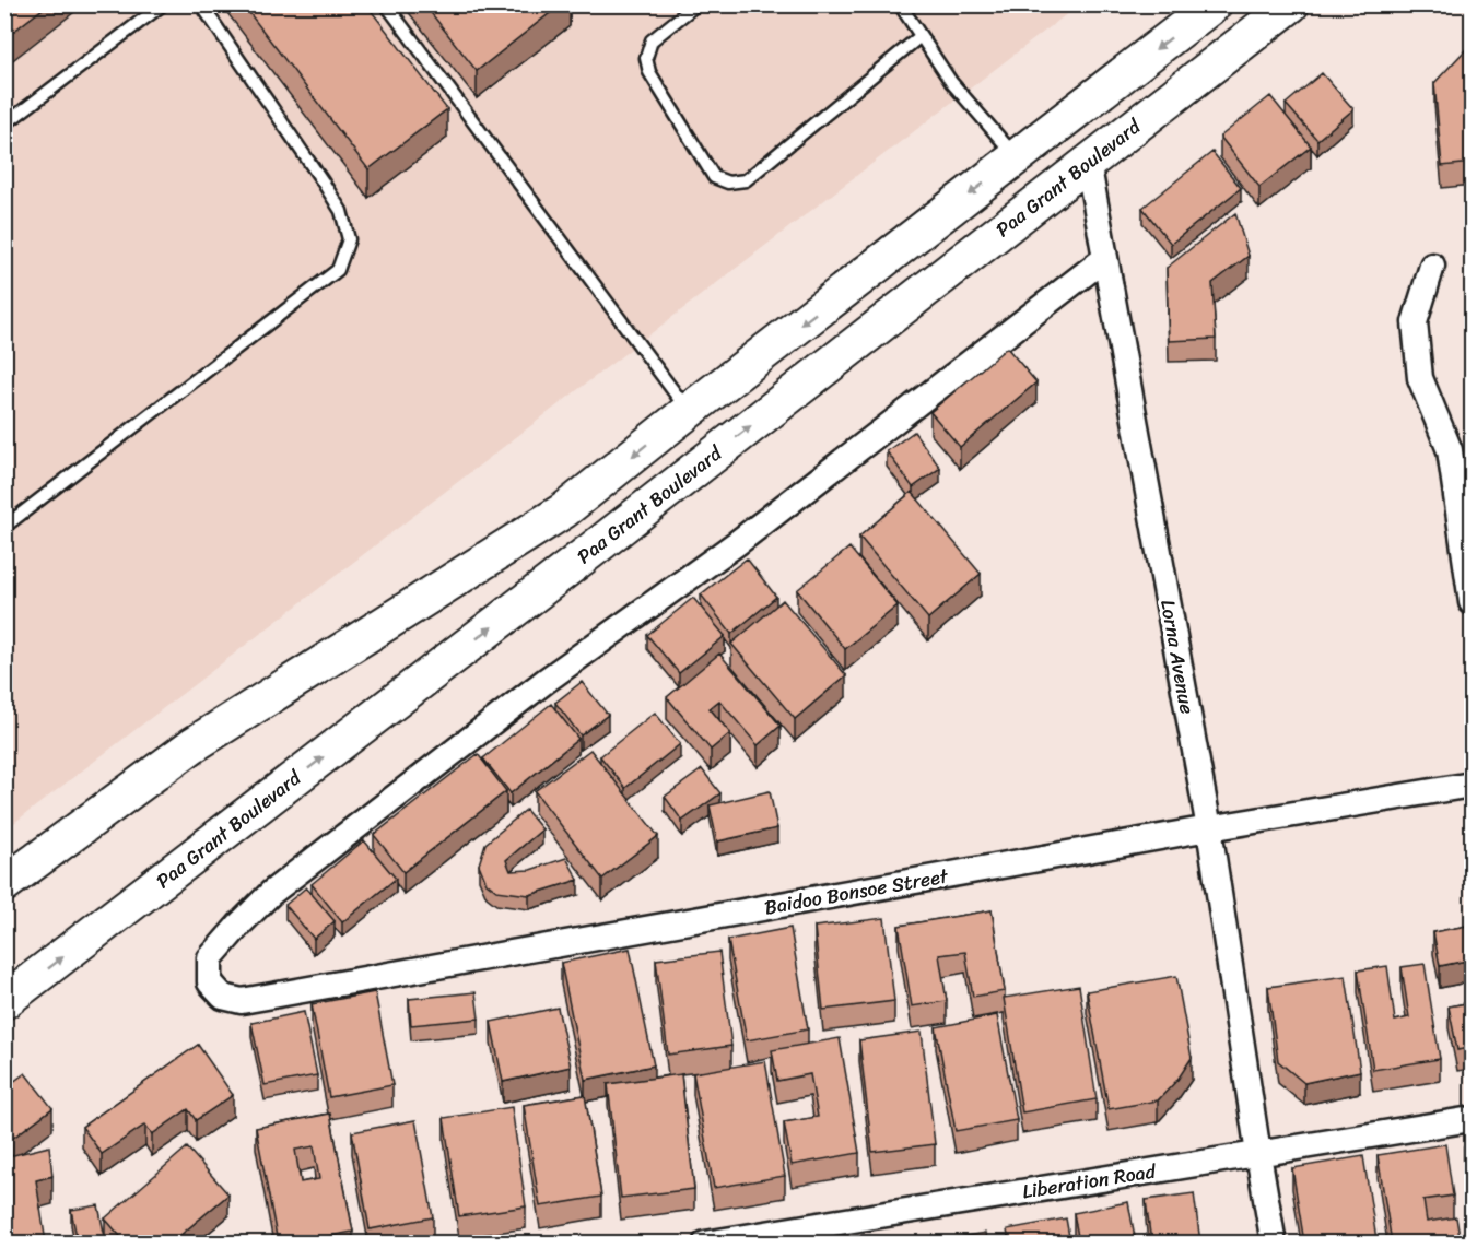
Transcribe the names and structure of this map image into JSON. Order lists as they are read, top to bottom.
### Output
{
  "streets": {
    "main road": ["Paa Grant Boulevard"],
    "street": ["Lorna Avenue", "Baidoo Bonsoe Street", "Liberation Road"]
  },
  "crossings": [
    ["Paa Grant Boulevard", "Lorna Avenue"],
    ["Lorna Avenue", "Baidoo Bonsoe Street"],
    ["Lorna Avenue", "Liberation Road"]
  ]
}
